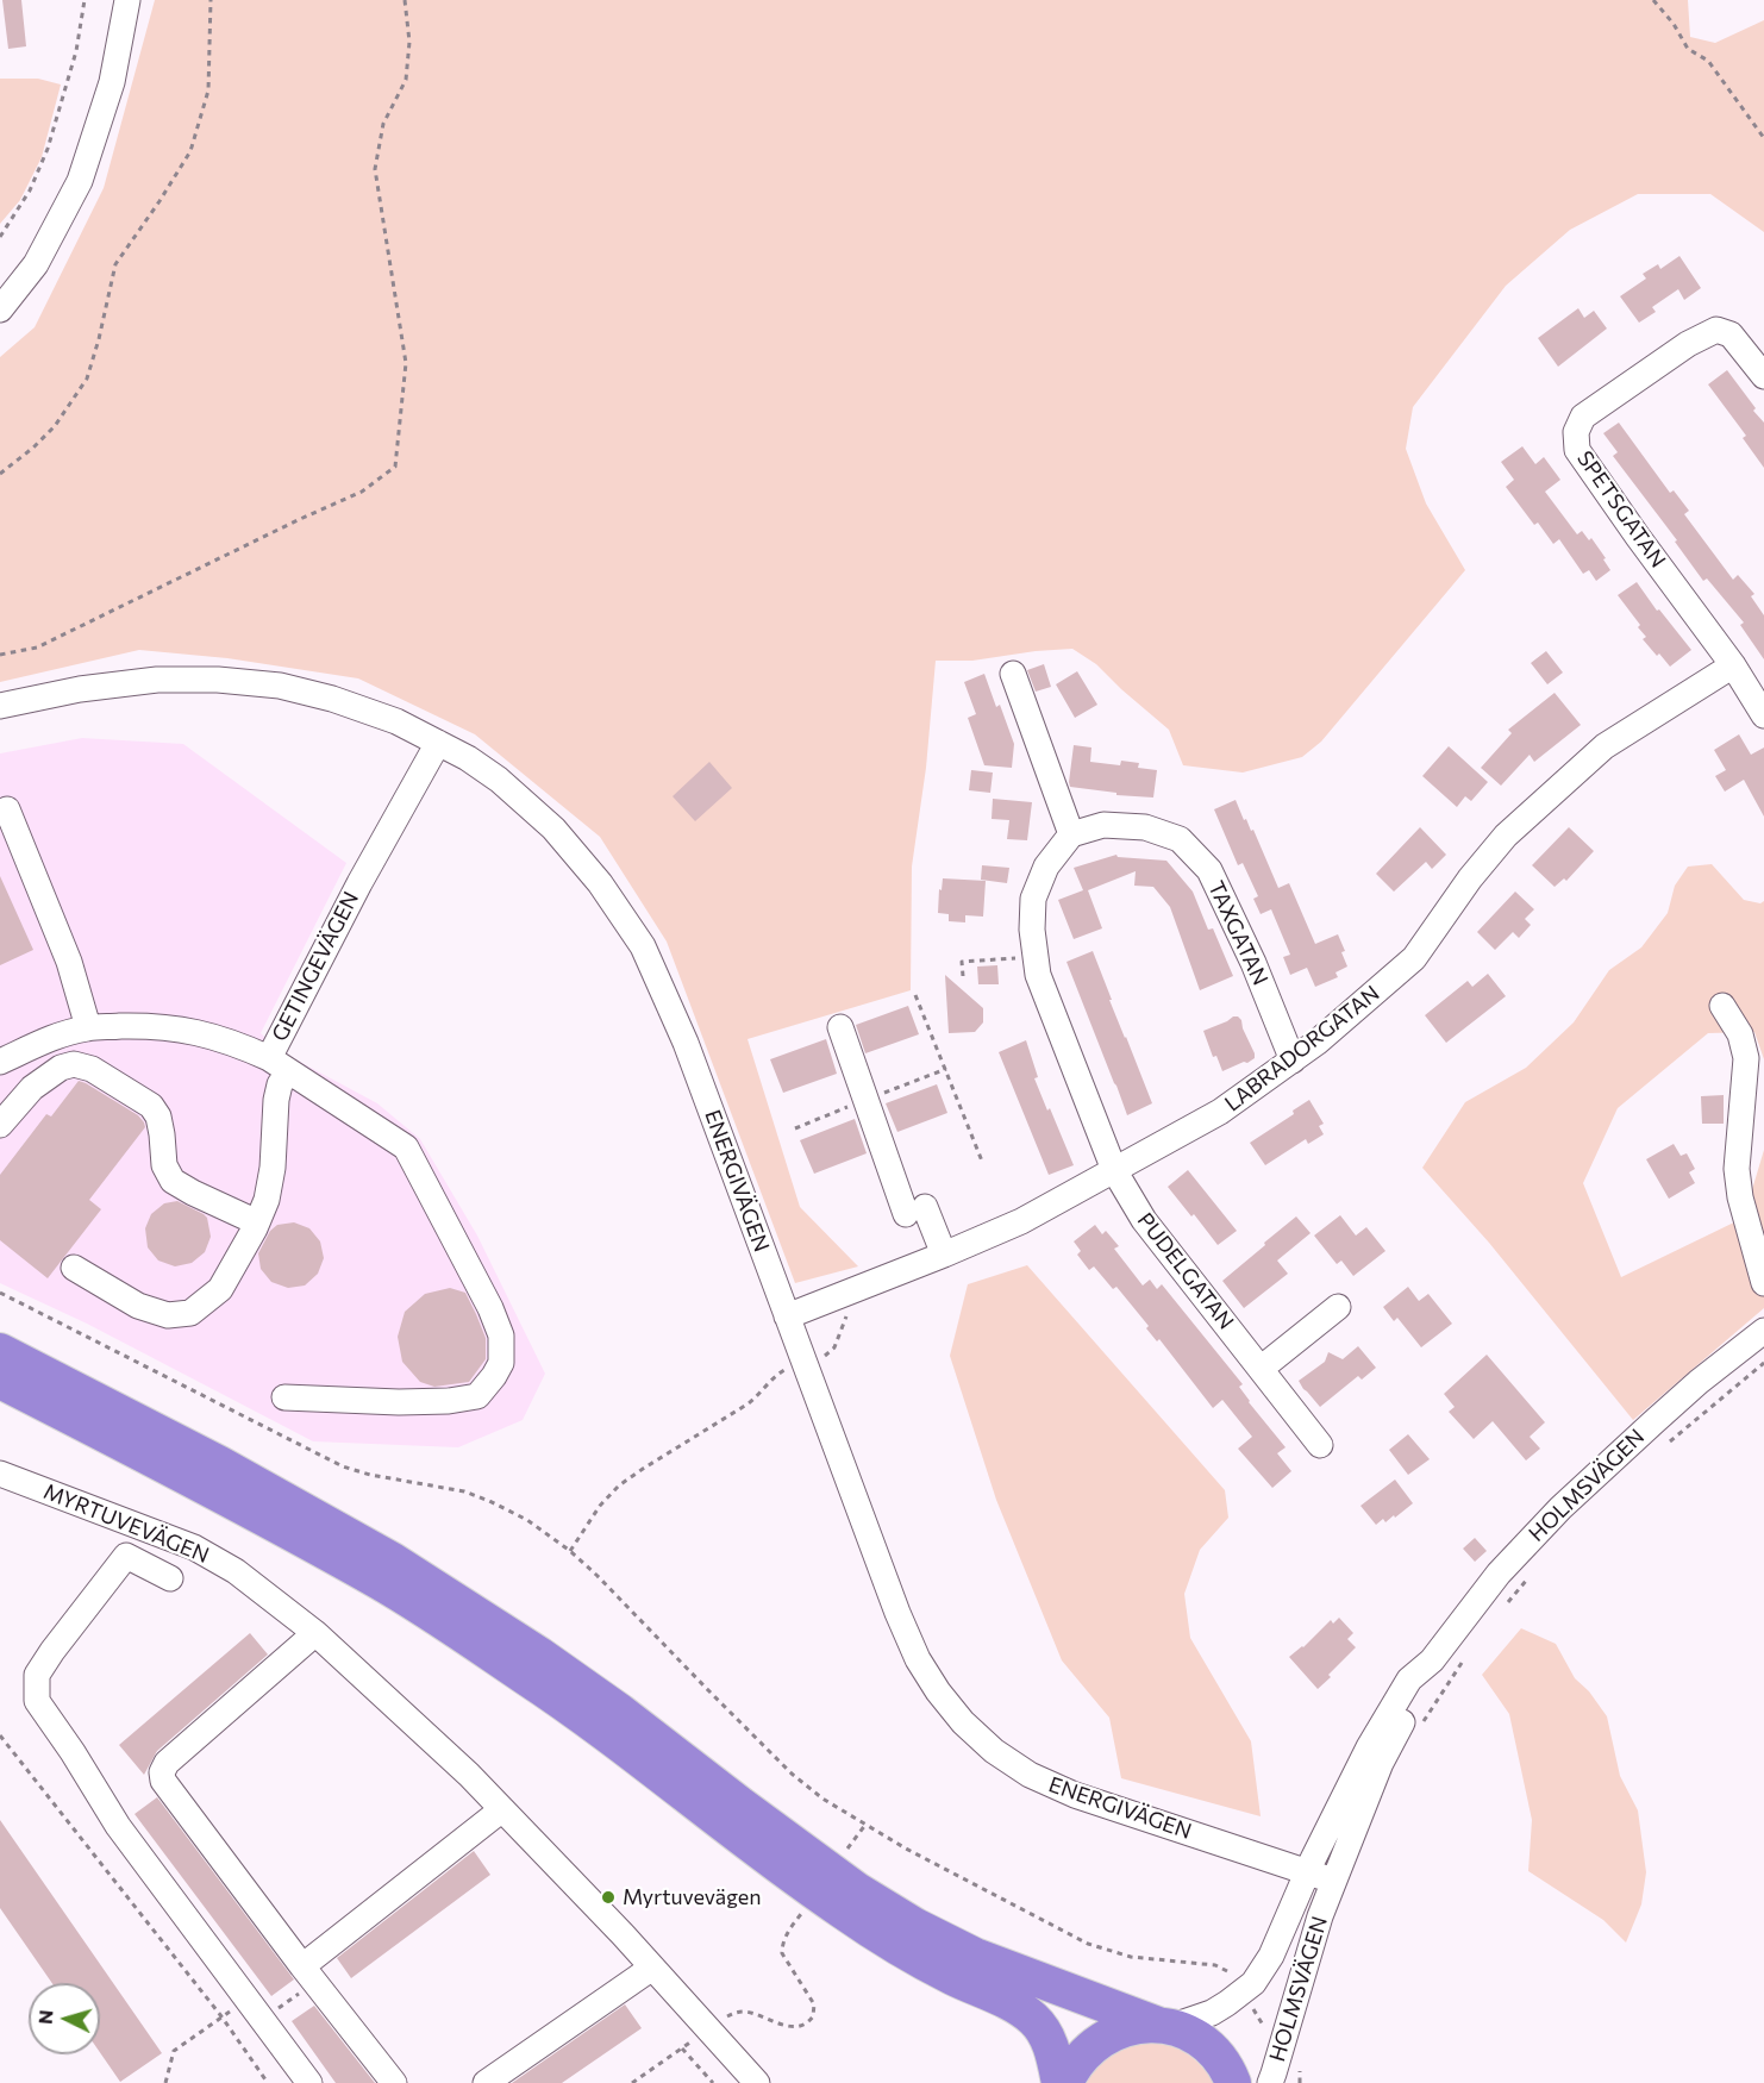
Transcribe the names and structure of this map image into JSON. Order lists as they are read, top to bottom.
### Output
{
  "streets": {
    "street": [
      "SPETSGATAN",
      "TAXGATAN",
      "GETINGEVÄGEN",
      "LABRADORGATAN",
      "ENERGIVÄGEN",
      "PUDELGATAN",
      "HOLMSVÄGEN",
      "MYRTUVEVÄGEN"
    ]
  },
  "crossings": [
    ["SPETSGATAN", "LABRADORGATAN"],
    ["TAXGATAN", "LABRADORGATAN"],
    ["GETINGEVÄGEN", "ENERGIVÄGEN"],
    ["LABRADORGATAN", "ENERGIVÄGEN"],
    ["LABRADORGATAN", "PUDELGATAN"],
    ["ENERGIVÄGEN", "HOLMSVÄGEN"]
  ],
  "places": ["Myrtuvevägen"],
  "north": "left"
}
